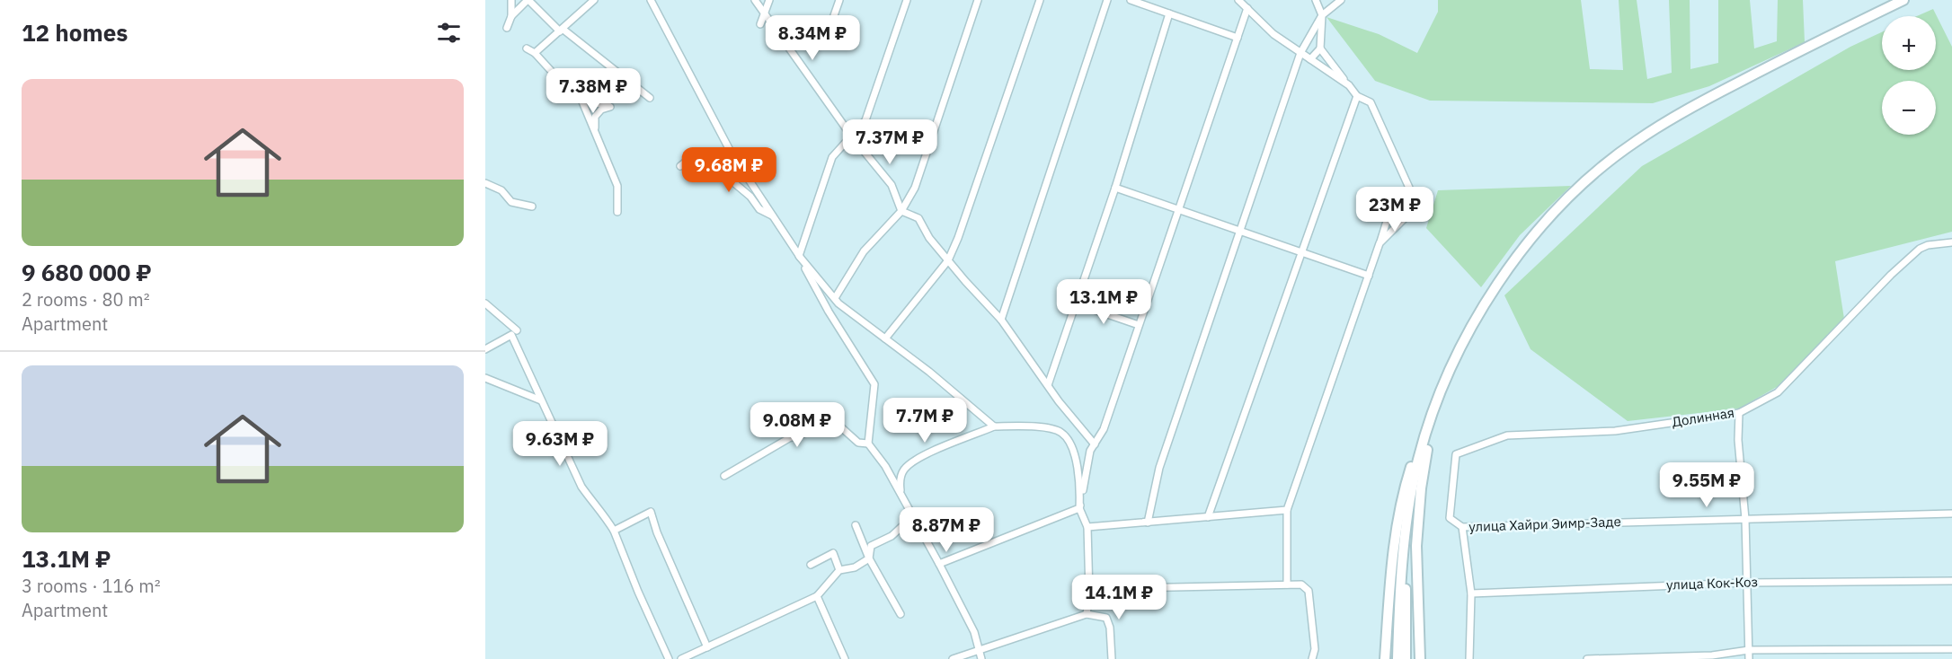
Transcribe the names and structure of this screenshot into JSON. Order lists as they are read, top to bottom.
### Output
{
  "streets": {
    "street": ["Долинная", "улица Хайри Эимр-Заде", "улица Кок-Коз"]
  },
  "crossings": [
    ["Долинная", "улица Хайри Эимр-Заде"]
  ],
  "page": {
    "heading": "12 homes",
    "price": [
      "8.34M ₽",
      "7.38M ₽",
      "7.37M ₽",
      "9.68M ₽",
      "23M ₽",
      "13.1M ₽",
      "7.7M ₽",
      "9.08M ₽",
      "9.63M ₽",
      "9.55M ₽",
      "8.87M ₽",
      "14.1M ₽"
    ],
    "map_buttons": ["+", "−"],
    "list": [
      {
        "name": "9 680 000 ₽",
        "note": "2 rooms · 80 m² · Apartment"
      },
      {
        "name": "13.1M ₽",
        "note": "3 rooms · 116 m² · Apartment"
      }
    ]
  }
}
